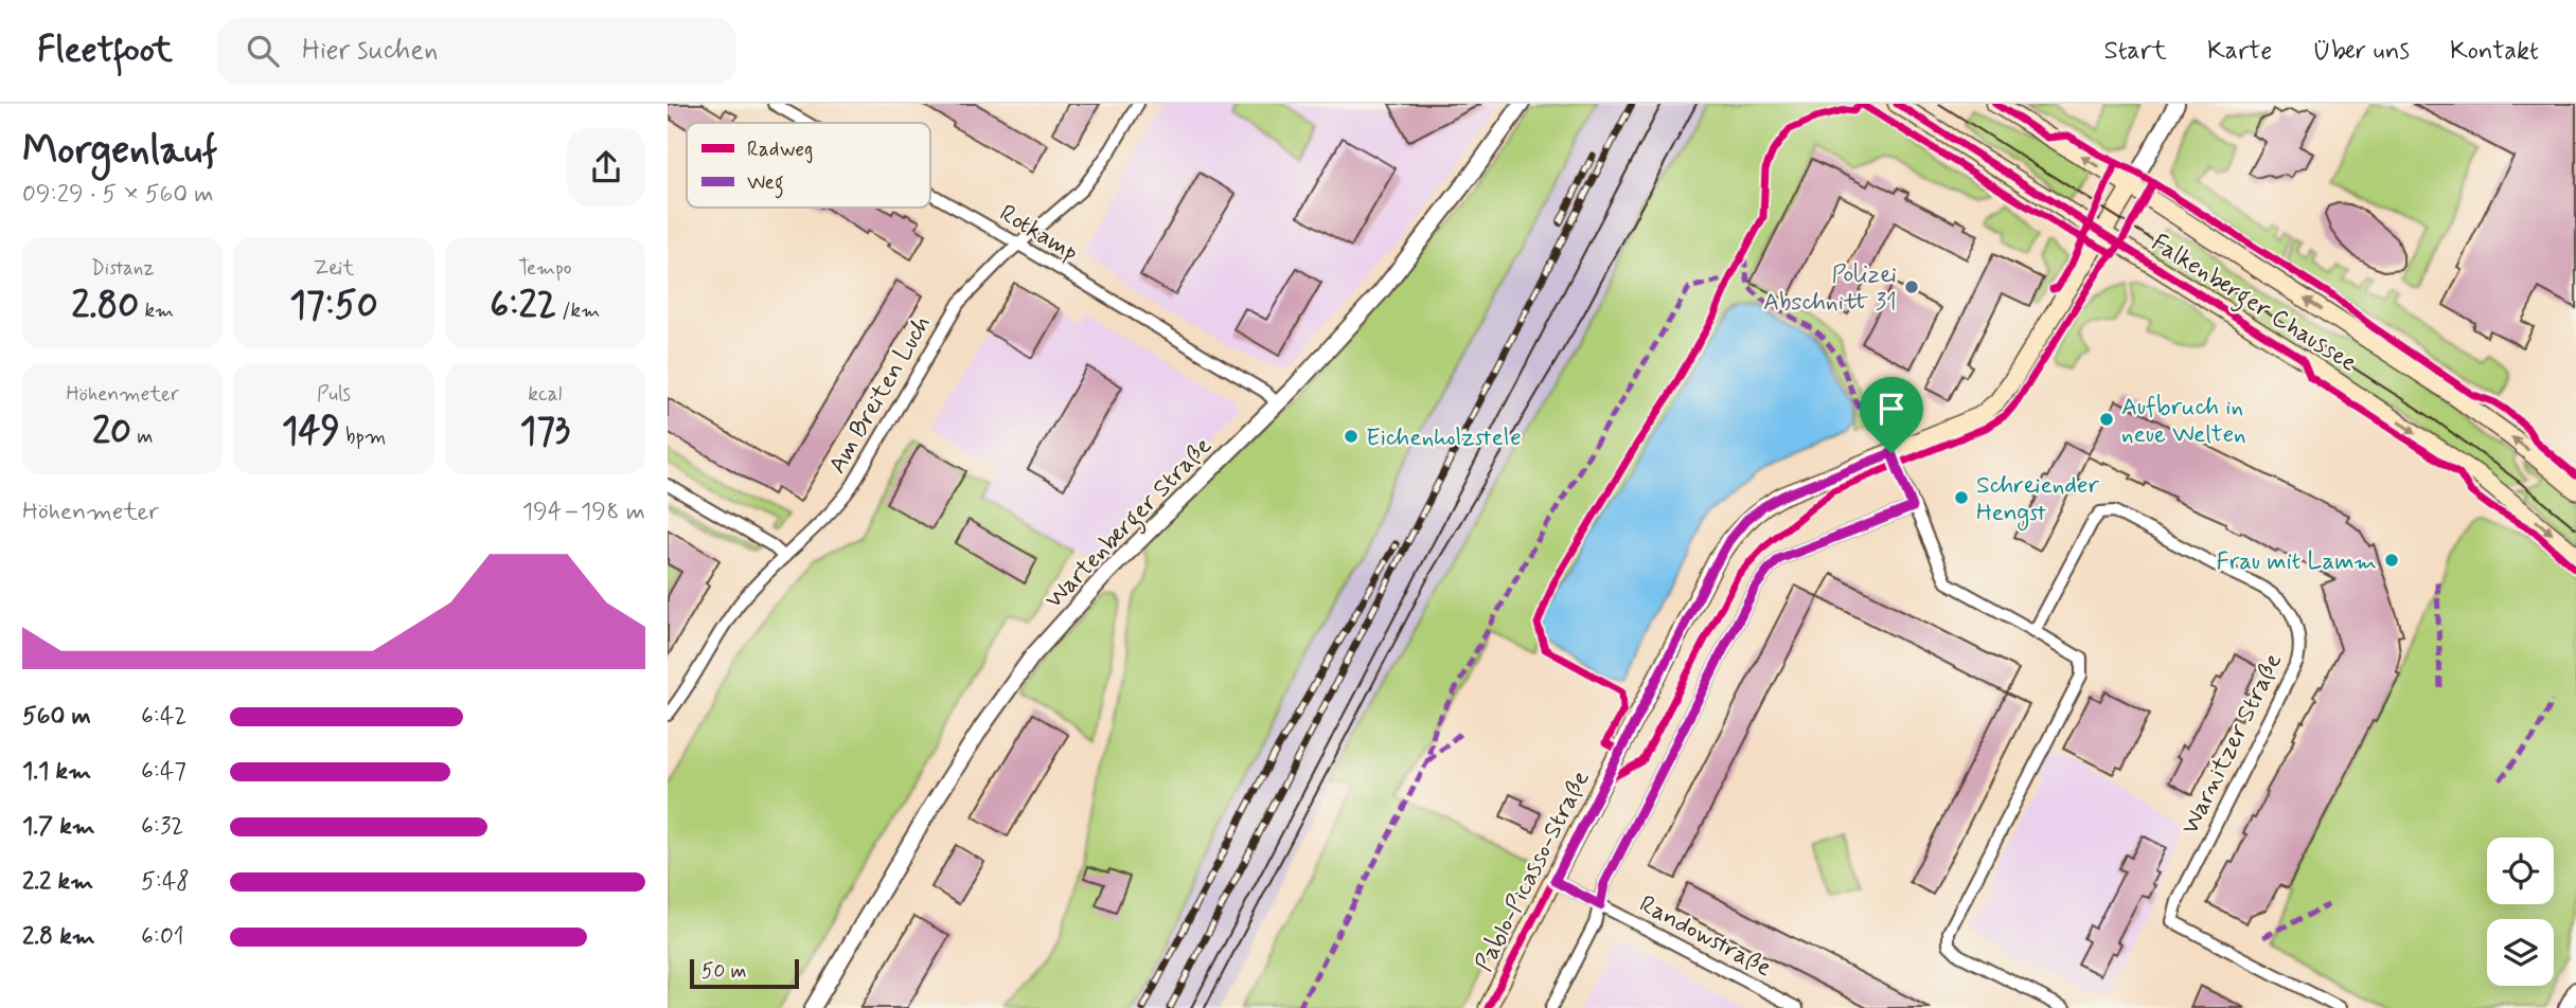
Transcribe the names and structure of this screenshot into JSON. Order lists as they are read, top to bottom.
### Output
{
  "streets": {
    "main road": ["Falkenberger Chaussee", "Pablo-Picasso-Straße"],
    "street": [
      "Rotkamp",
      "Am Breiten Luch",
      "Wartenberger Straße",
      "Warnitzer Straße",
      "Randowstraße"
    ]
  },
  "crossings": [
    ["Rotkamp", "Am Breiten Luch"],
    ["Rotkamp", "Wartenberger Straße"],
    ["Falkenberger Chaussee", "Pablo-Picasso-Straße"],
    ["Pablo-Picasso-Straße", "Randowstraße"]
  ],
  "places": [
    "Polizei Abschnitt 31",
    "Aufbruch in neue Welten",
    "Eichenholzstele",
    "Schreiender Hengst",
    "Frau mit Lamm"
  ],
  "legend": ["Radweg", "Weg"],
  "scale_bar": "50 m",
  "page": {
    "header": "Fleetfoot",
    "search": "Hier suchen",
    "nav": [
      "Start",
      "Karte",
      "Über uns",
      "Kontakt"
    ],
    "heading": ["Morgenlauf", "09:29 · 5 × 560 m"],
    "stats": [
      ["Distanz", "2.80 km"],
      ["Zeit", "17:50"],
      ["Tempo", "6:22 /km"],
      ["Höhenmeter", "20 m"],
      ["Puls", "149 bpm"],
      ["kcal", "173"]
    ],
    "chart": ["Höhenmeter", "194–198 m"],
    "list": [
      {
        "name": "560 m",
        "note": "6:42"
      },
      {
        "name": "1.1 km",
        "note": "6:47"
      },
      {
        "name": "1.7 km",
        "note": "6:32"
      },
      {
        "name": "2.2 km",
        "note": "5:48"
      },
      {
        "name": "2.8 km",
        "note": "6:01"
      }
    ],
    "scale": "50 m"
  }
}
